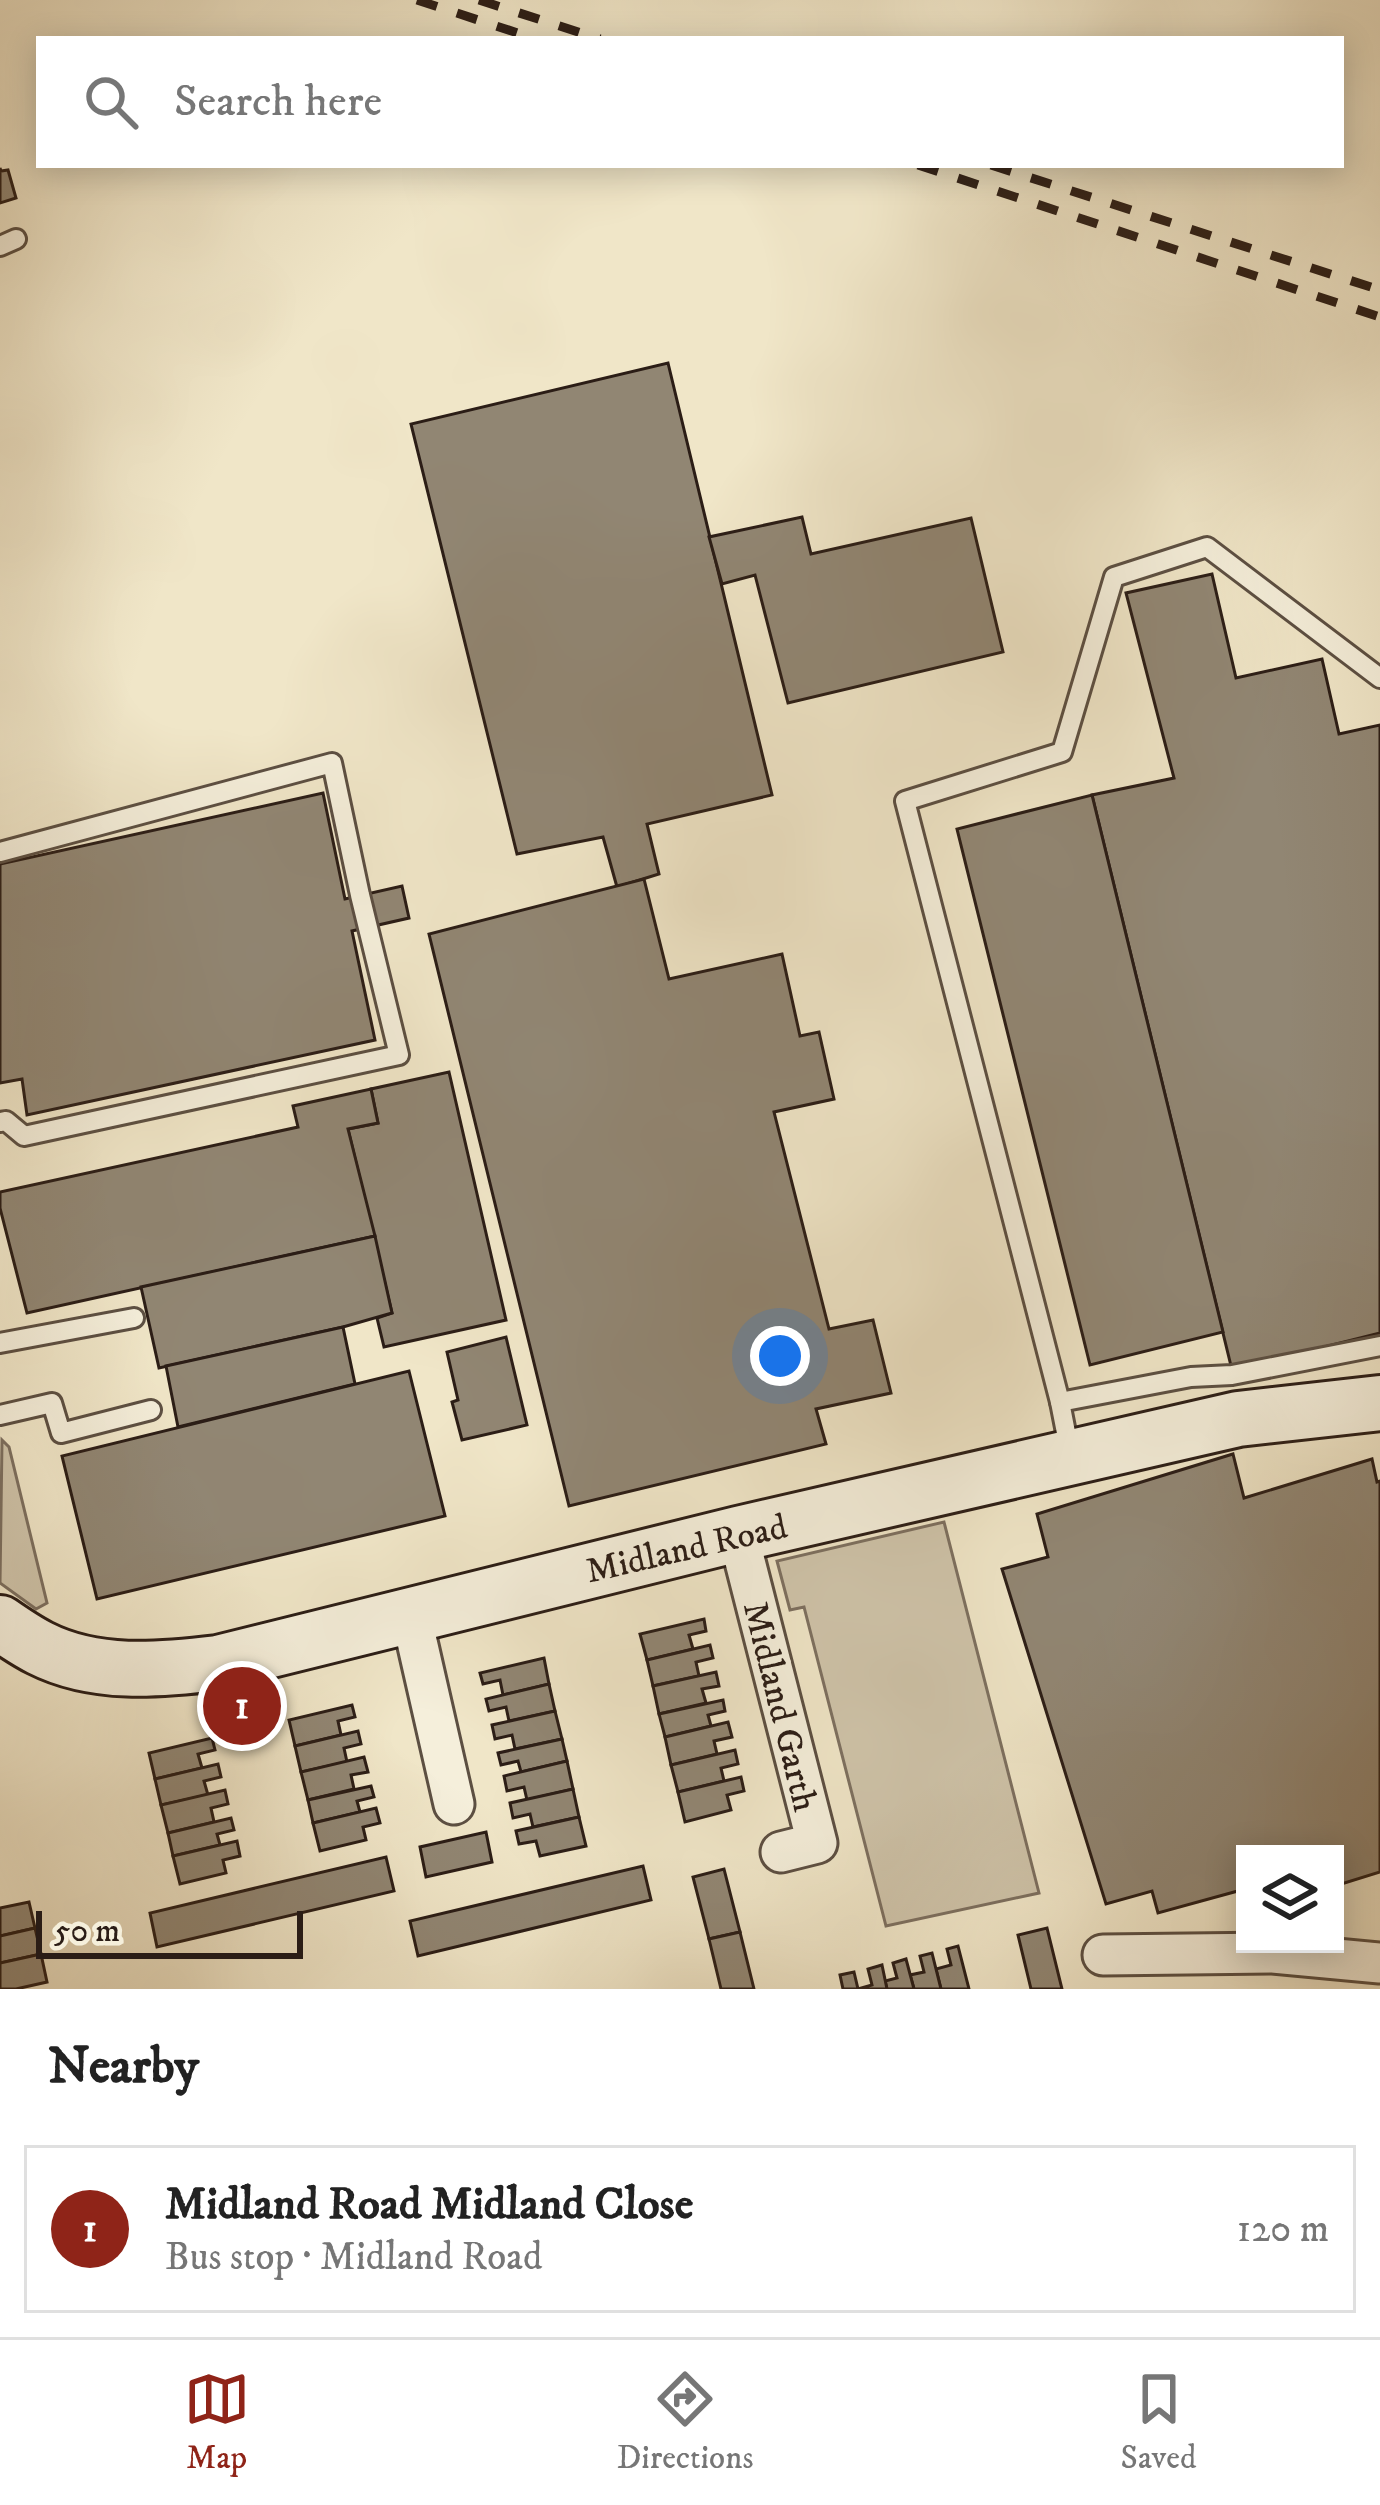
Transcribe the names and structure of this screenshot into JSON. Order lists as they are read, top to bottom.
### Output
{
  "streets": {
    "street": ["Midland Road", "Midland Garth"]
  },
  "crossings": [
    ["Midland Road", "Midland Garth"]
  ],
  "scale_bar": "50 m",
  "page": {
    "search": "Search here",
    "pins": "1",
    "scale": "50 m",
    "heading": "Nearby",
    "list": [
      {
        "mark": "1",
        "name": "Midland Road Midland Close",
        "note": "Bus stop · Midland Road",
        "value": "120 m"
      }
    ],
    "nav": ["Map", "Directions", "Saved"]
  }
}
